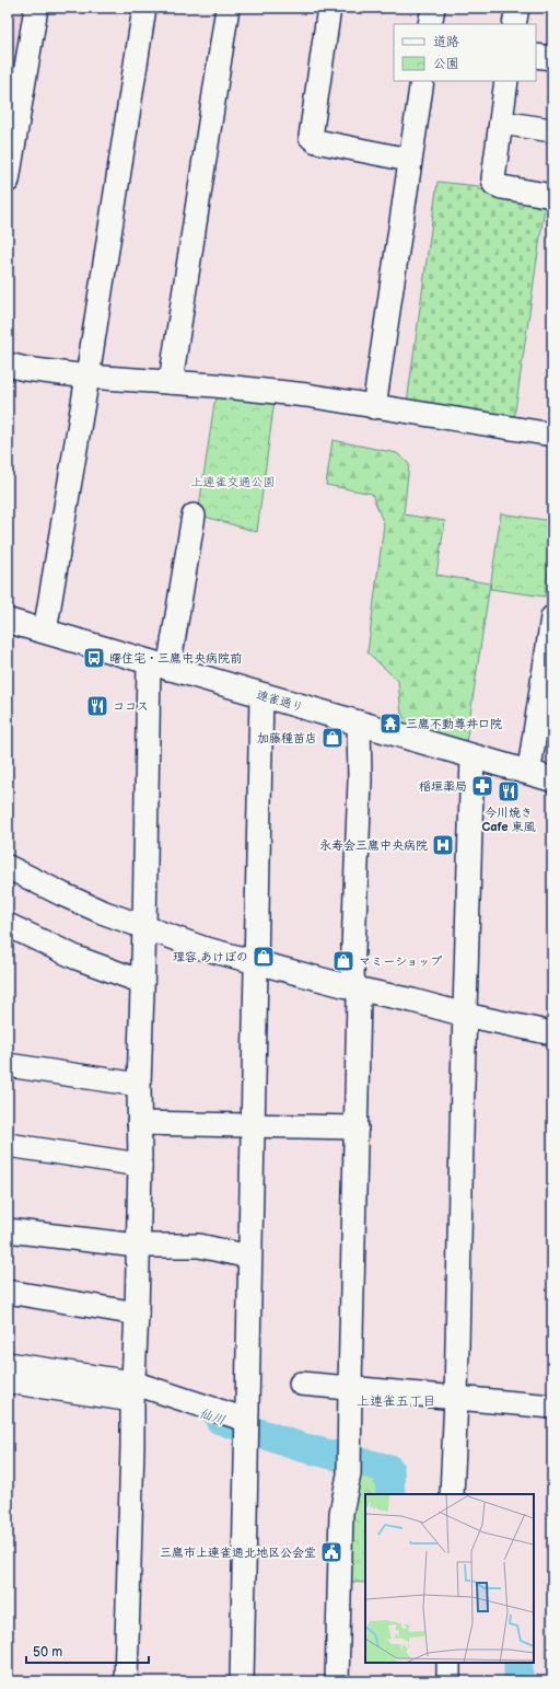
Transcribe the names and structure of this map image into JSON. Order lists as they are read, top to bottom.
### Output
{
  "streets": {
    "main road": ["連雀通り"]
  },
  "districts": ["上連雀五丁目"],
  "water": ["仙川"],
  "parks": ["上連雀交通公園"],
  "places": {
    "bus stop": ["曙住宅・三鷹中央病院前"],
    "restaurant": ["ココス", "今川焼き Cafe 東風"],
    "temple": ["三鷹不動尊井口院"],
    "shop": ["加藤種苗店", "理容 あけぼの", "マミーショップ"],
    "pharmacy": ["稲垣薬局"],
    "hospital": ["永寿会三鷹中央病院"],
    "public building": ["三鷹市上連雀通北地区公会堂"]
  },
  "legend": ["道路", "公園"],
  "scale_bar": "50 m"
}
